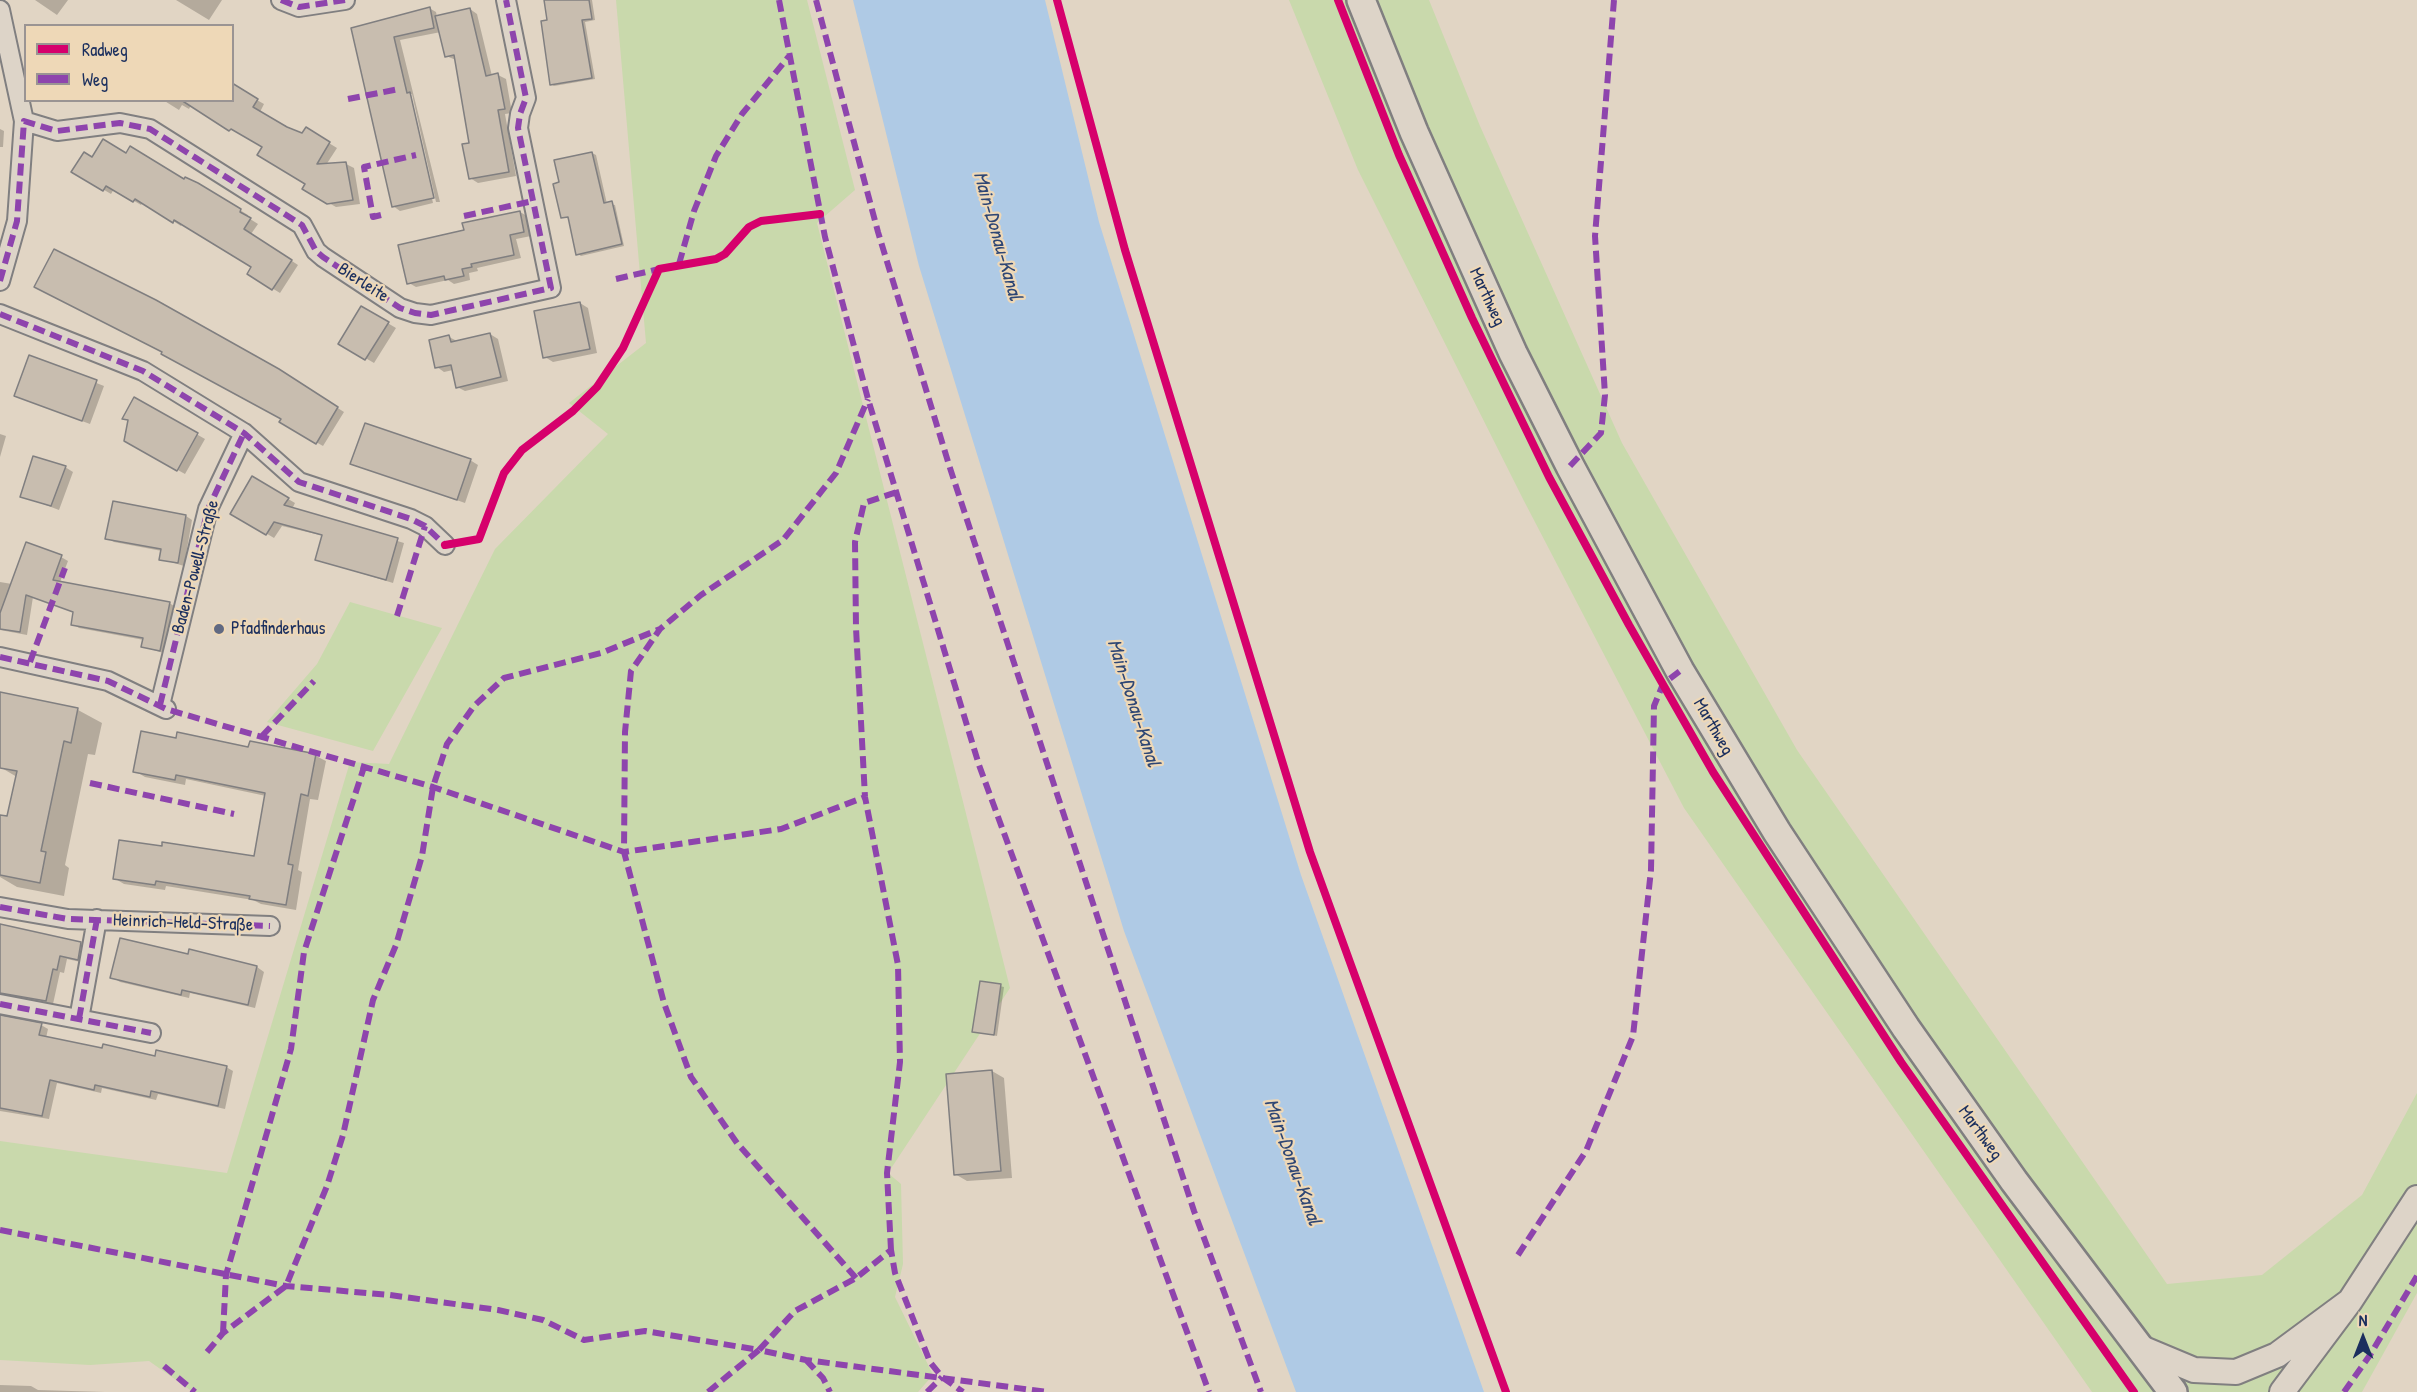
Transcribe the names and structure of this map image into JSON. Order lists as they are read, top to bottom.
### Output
{
  "streets": {
    "main road": ["Marthweg"],
    "street": ["Bierleite", "Baden-Powell-Straße", "Heinrich-Held-Straße"]
  },
  "water": ["Main-Donau-Kanal"],
  "places": ["Pfadfinderhaus"],
  "legend": ["Radweg", "Weg"],
  "north": "top"
}
